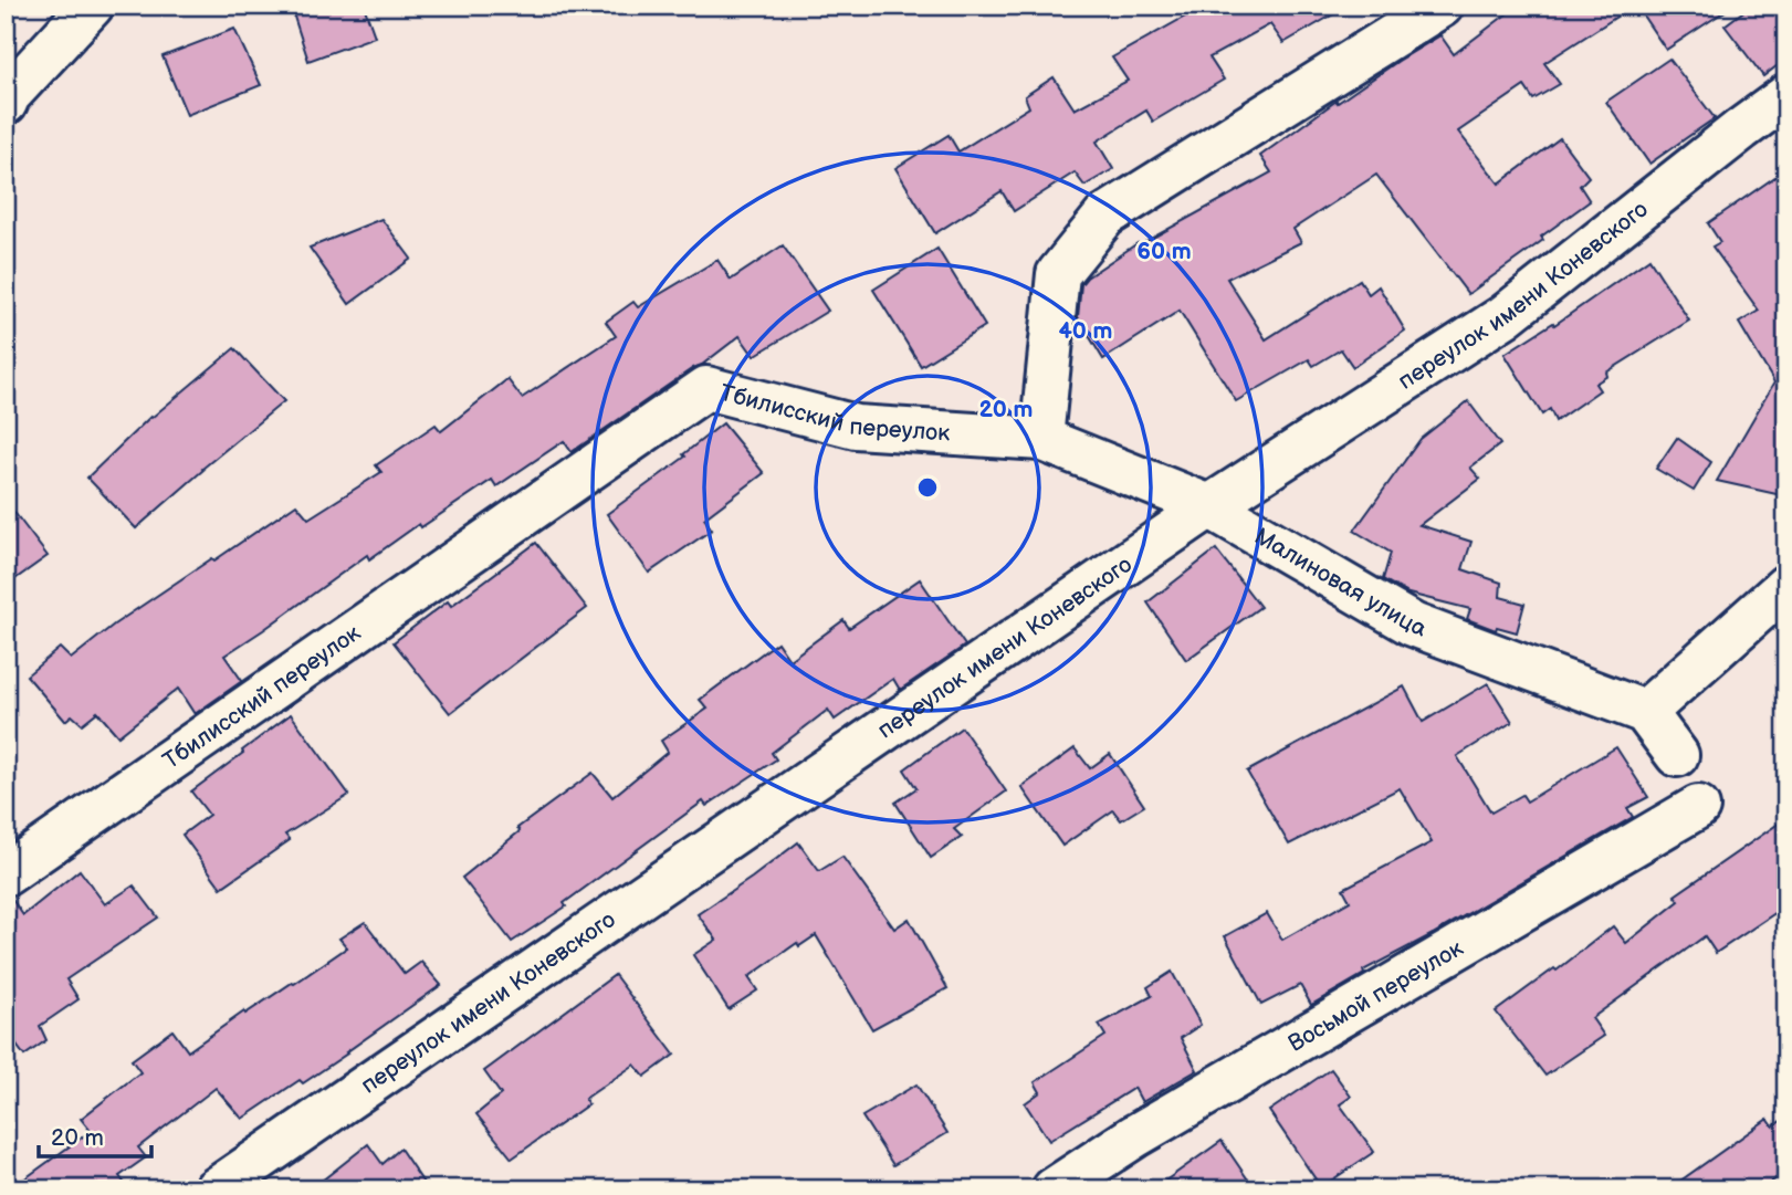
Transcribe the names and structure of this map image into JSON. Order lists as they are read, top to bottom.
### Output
{
  "streets": {
    "street": [
      "переулок имени Коневского",
      "Тбилисский переулок",
      "Малиновая улица",
      "Восьмой переулок"
    ]
  },
  "crossings": [
    ["переулок имени Коневского", "Малиновая улица"],
    ["Тбилисский переулок", "Малиновая улица"]
  ],
  "scale_bar": "20 m",
  "rings": ["60 m", "40 m", "20 m"]
}
